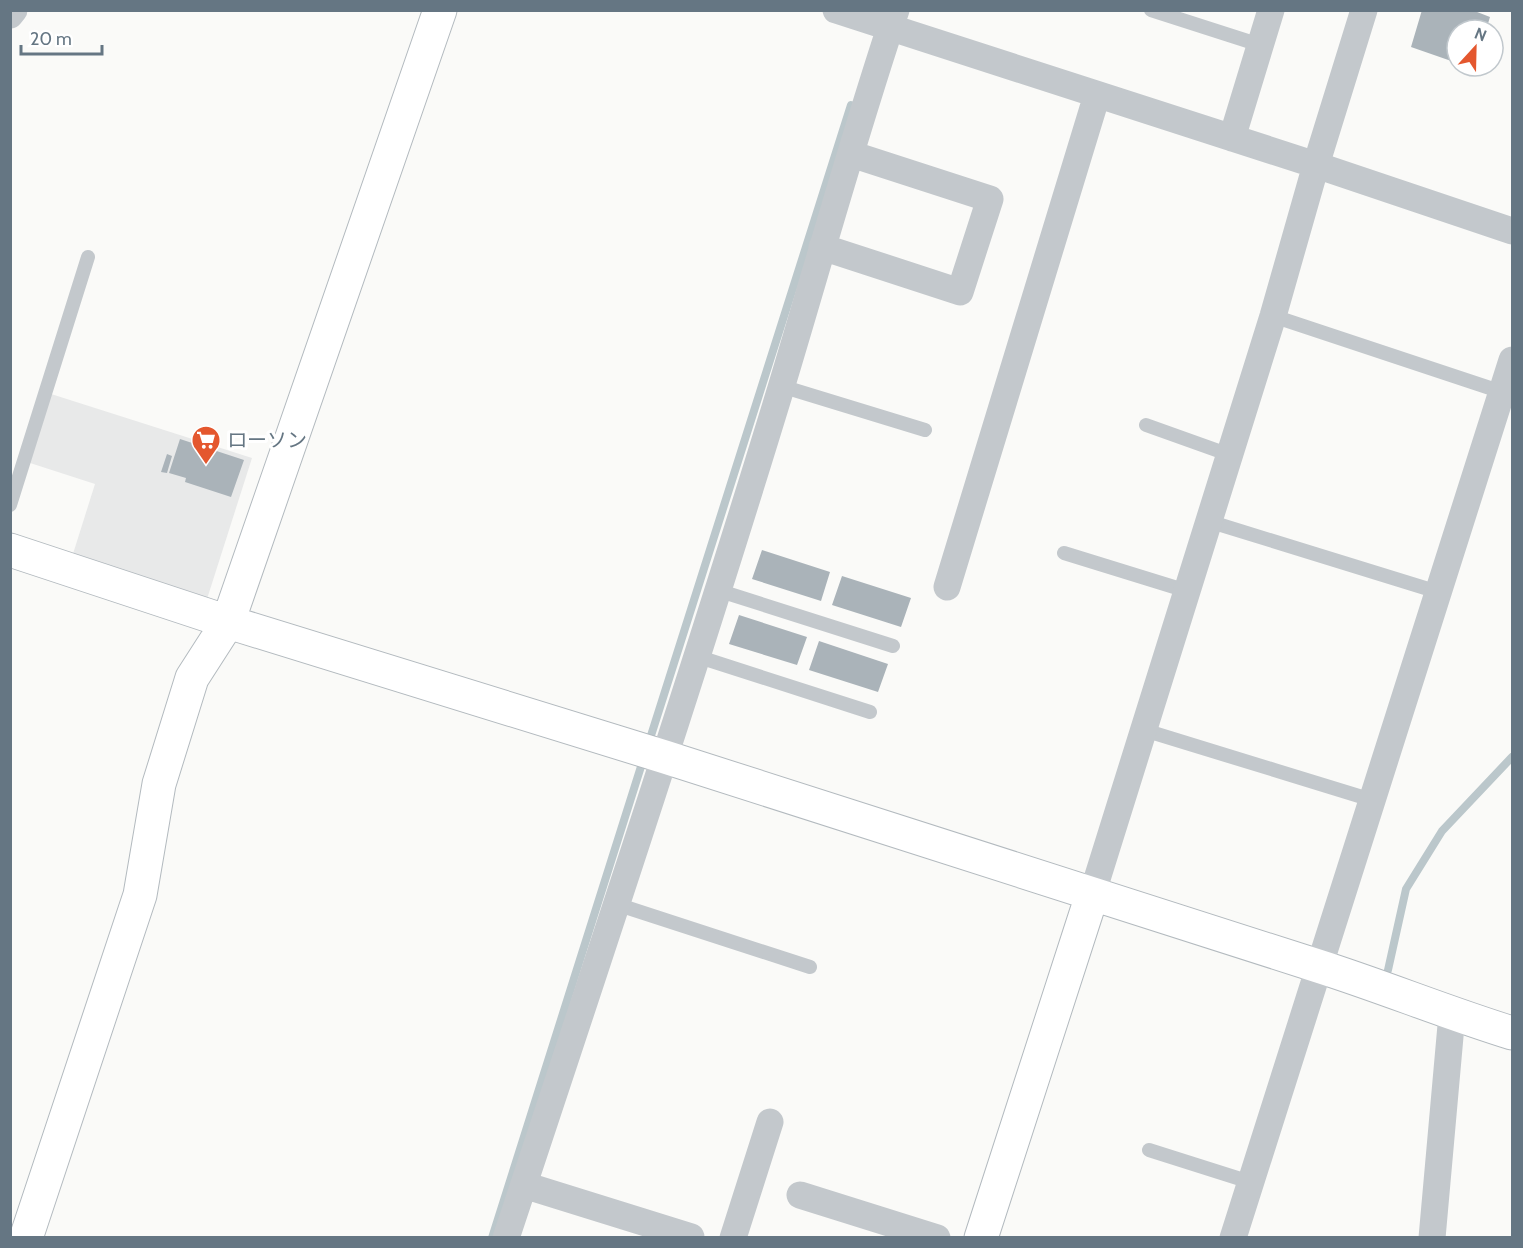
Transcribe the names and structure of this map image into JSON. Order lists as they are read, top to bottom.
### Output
{
  "places": {
    "supermarket": ["ローソン"]
  },
  "scale_bar": "20 m",
  "north": "top"
}
